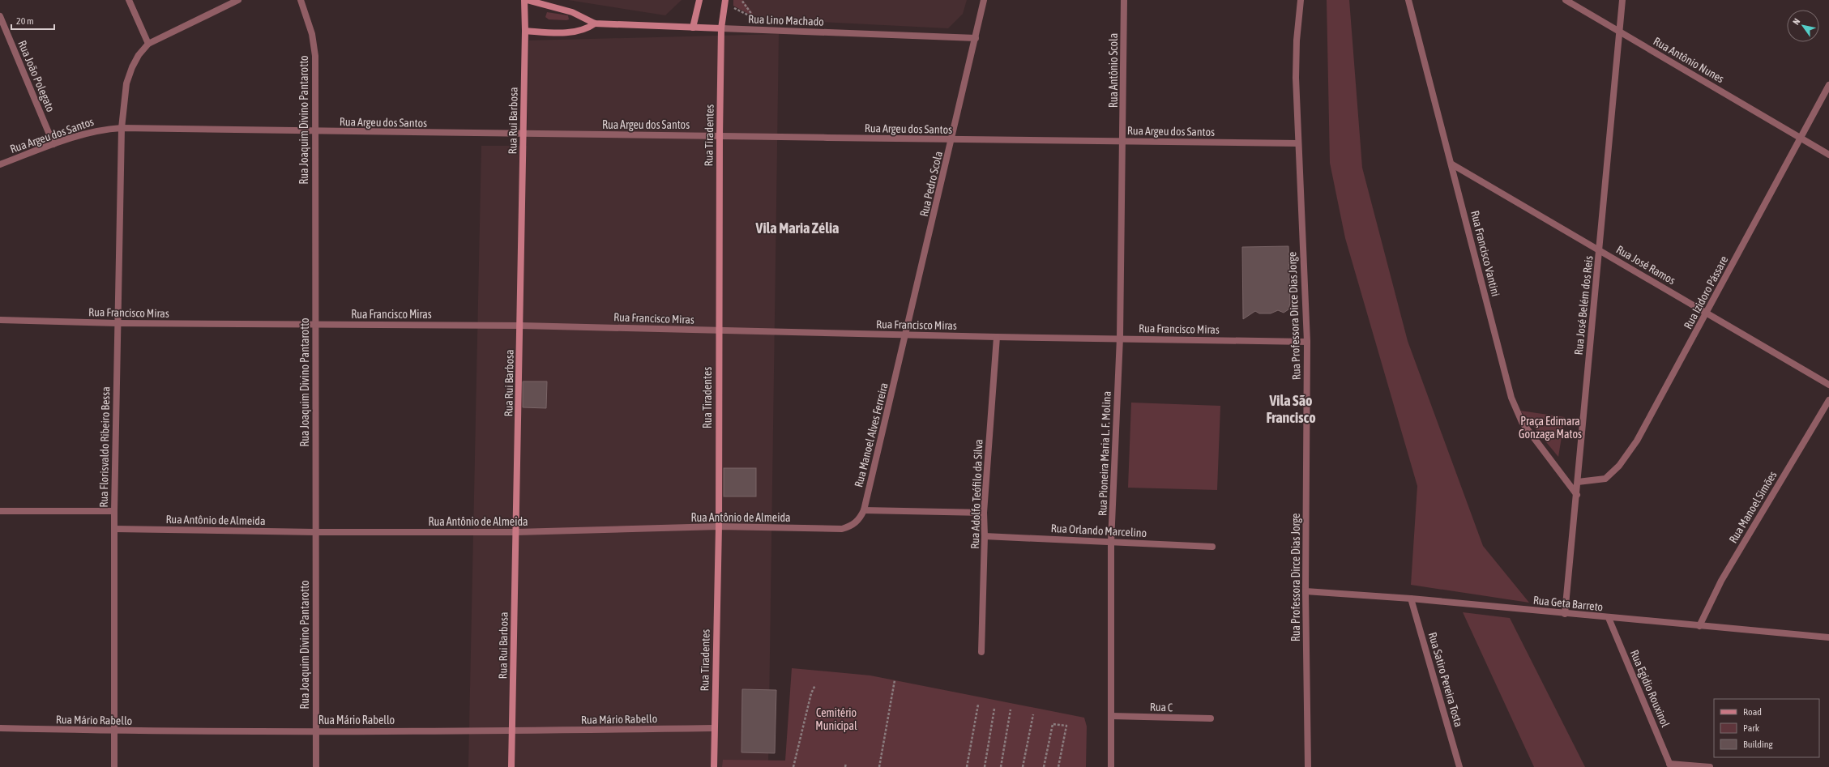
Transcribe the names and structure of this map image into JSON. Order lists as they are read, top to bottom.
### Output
{
  "streets": {
    "main road": ["Rua Lino Machado", "Rua Rui Barbosa", "Rua Tiradentes"],
    "street": [
      "Rua Antônio Nunes",
      "Rua Antônio Scola",
      "Rua João Polegato",
      "Rua Joaquim Divino Pantarotto",
      "Rua Argeu dos Santos",
      "Rua Pedro Scola",
      "Rua Francisco Vantini",
      "Rua José Ramos",
      "Rua Izidoro Pássare",
      "Rua José Belém dos Reis",
      "Rua Francisco Miras",
      "Rua Professora Dirce Dias Jorge",
      "Rua Manoel Alves Ferreira",
      "Rua Florisvaldo Ribeiro Bessa",
      "Rua Pioneira Maria L. F. Molina",
      "Rua Adolfo Teófilo da Silva",
      "Rua Manoel Simões",
      "Rua Antônio de Almeida",
      "Rua Orlando Marcelino",
      "Rua Geta Barreto",
      "Rua Satiro Pereira Tosta",
      "Rua Egídio Rouxinol",
      "Rua C",
      "Rua Mário Rabello"
    ]
  },
  "crossings": [
    ["Rua Lino Machado", "Rua Rui Barbosa"],
    ["Rua Lino Machado", "Rua Tiradentes"],
    ["Rua Lino Machado", "Rua Pedro Scola"],
    ["Rua Antônio Nunes", "Rua Izidoro Pássare"],
    ["Rua Antônio Nunes", "Rua José Belém dos Reis"],
    ["Rua Antônio Scola", "Rua Argeu dos Santos"],
    ["Rua Antônio Scola", "Rua Pioneira Maria L. F. Molina"],
    ["Rua João Polegato", "Rua Argeu dos Santos"],
    ["Rua Joaquim Divino Pantarotto", "Rua Argeu dos Santos"],
    ["Rua Joaquim Divino Pantarotto", "Rua Francisco Miras"],
    ["Rua Joaquim Divino Pantarotto", "Rua Antônio de Almeida"],
    ["Rua Joaquim Divino Pantarotto", "Rua Mário Rabello"],
    ["Rua Rui Barbosa", "Rua Argeu dos Santos"],
    ["Rua Rui Barbosa", "Rua Francisco Miras"],
    ["Rua Rui Barbosa", "Rua Antônio de Almeida"],
    ["Rua Rui Barbosa", "Rua Mário Rabello"],
    ["Rua Argeu dos Santos", "Rua Tiradentes"],
    ["Rua Argeu dos Santos", "Rua Pedro Scola"],
    ["Rua Argeu dos Santos", "Rua Professora Dirce Dias Jorge"],
    ["Rua Argeu dos Santos", "Rua Florisvaldo Ribeiro Bessa"],
    ["Rua Argeu dos Santos", "Rua Pioneira Maria L. F. Molina"],
    ["Rua Tiradentes", "Rua Francisco Miras"],
    ["Rua Tiradentes", "Rua Antônio de Almeida"],
    ["Rua Tiradentes", "Rua Mário Rabello"],
    ["Rua Pedro Scola", "Rua Francisco Miras"],
    ["Rua Pedro Scola", "Rua Manoel Alves Ferreira"],
    ["Rua Francisco Vantini", "Rua José Ramos"],
    ["Rua Francisco Vantini", "Rua José Belém dos Reis"],
    ["Rua José Ramos", "Rua Izidoro Pássare"],
    ["Rua José Ramos", "Rua José Belém dos Reis"],
    ["Rua Izidoro Pássare", "Rua José Belém dos Reis"],
    ["Rua José Belém dos Reis", "Rua Geta Barreto"],
    ["Rua Francisco Miras", "Rua Professora Dirce Dias Jorge"],
    ["Rua Francisco Miras", "Rua Manoel Alves Ferreira"],
    ["Rua Francisco Miras", "Rua Florisvaldo Ribeiro Bessa"],
    ["Rua Francisco Miras", "Rua Pioneira Maria L. F. Molina"],
    ["Rua Francisco Miras", "Rua Adolfo Teófilo da Silva"],
    ["Rua Professora Dirce Dias Jorge", "Rua Geta Barreto"],
    ["Rua Manoel Alves Ferreira", "Rua Antônio de Almeida"],
    ["Rua Florisvaldo Ribeiro Bessa", "Rua Antônio de Almeida"],
    ["Rua Florisvaldo Ribeiro Bessa", "Rua Mário Rabello"],
    ["Rua Pioneira Maria L. F. Molina", "Rua Orlando Marcelino"],
    ["Rua Pioneira Maria L. F. Molina", "Rua C"],
    ["Rua Adolfo Teófilo da Silva", "Rua Orlando Marcelino"],
    ["Rua Manoel Simões", "Rua Geta Barreto"],
    ["Rua Geta Barreto", "Rua Satiro Pereira Tosta"],
    ["Rua Geta Barreto", "Rua Egídio Rouxinol"]
  ],
  "districts": ["Vila Maria Zélia", "Vila São Francisco"],
  "parks": ["Praça Edimara Gonzaga Matos", "Cemitério Municipal"],
  "legend": ["Road", "Park", "Building"],
  "scale_bar": "20 m",
  "north": "top left"
}
